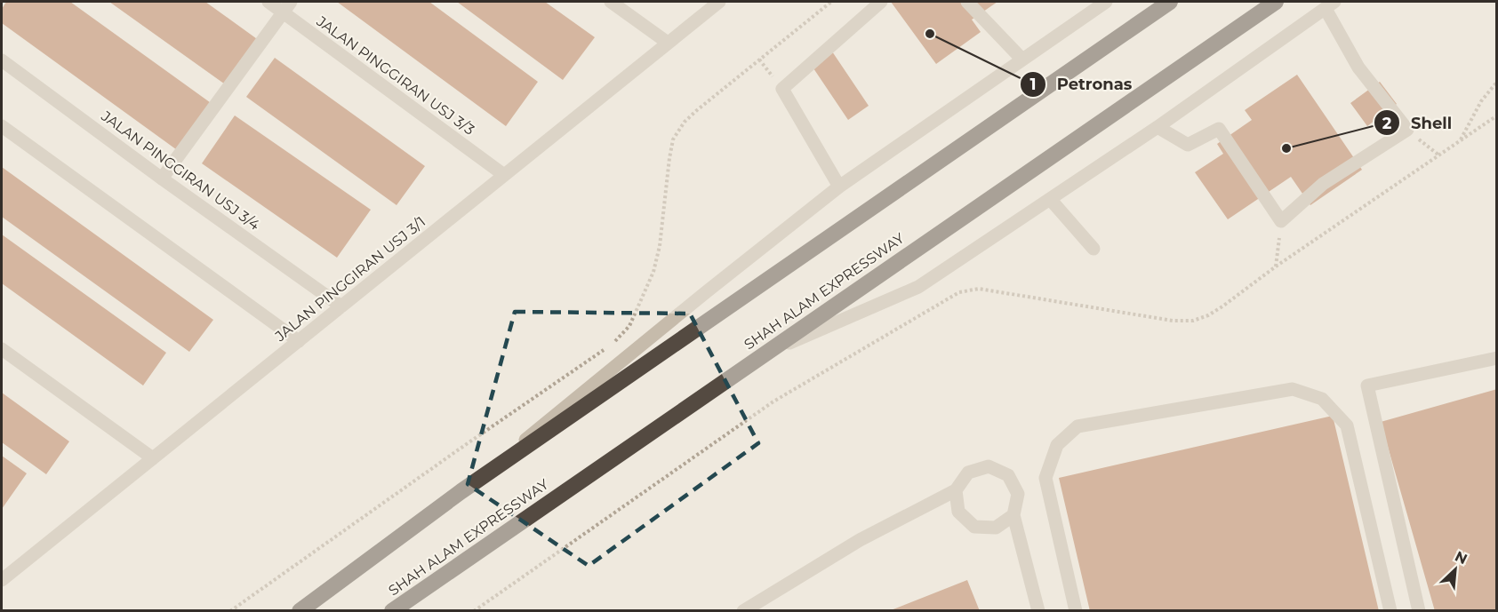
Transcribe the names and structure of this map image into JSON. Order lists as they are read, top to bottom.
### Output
{
  "streets": {
    "highway": ["SHAH ALAM EXPRESSWAY"],
    "street": ["JALAN PINGGIRAN USJ 3/3", "JALAN PINGGIRAN USJ 3/4", "JALAN PINGGIRAN USJ 3/1"]
  },
  "crossings": [
    ["JALAN PINGGIRAN USJ 3/3", "JALAN PINGGIRAN USJ 3/1"],
    ["JALAN PINGGIRAN USJ 3/4", "JALAN PINGGIRAN USJ 3/1"]
  ],
  "places": ["Petronas", "Shell"],
  "north": "top right"
}
